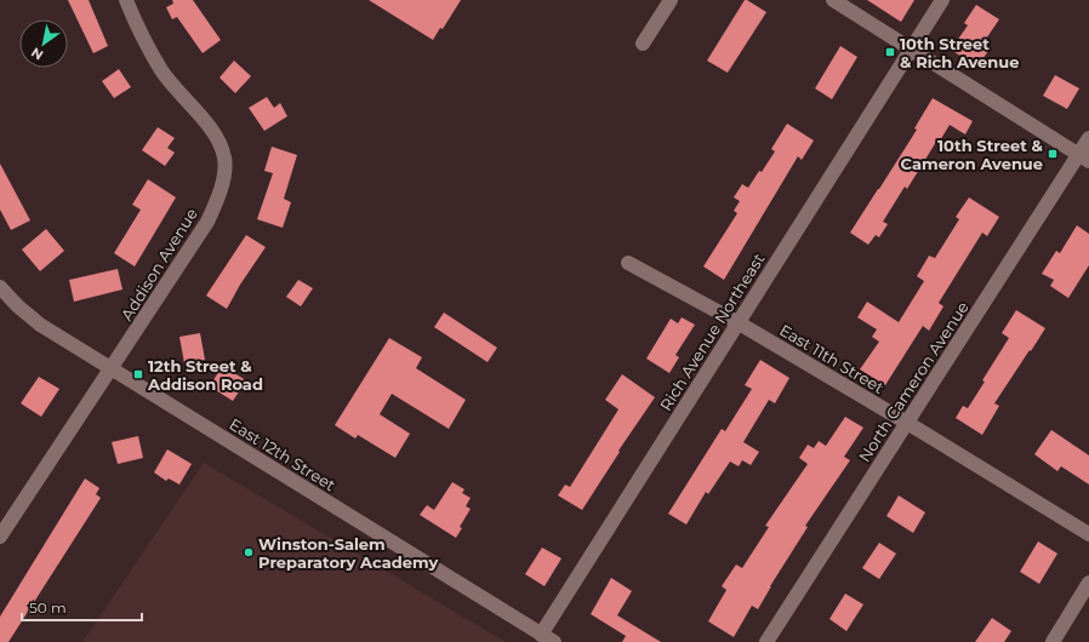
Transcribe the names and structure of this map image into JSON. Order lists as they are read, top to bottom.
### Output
{
  "streets": {
    "street": [
      "Addison Avenue",
      "Rich Avenue Northeast",
      "East 11th Street",
      "North Cameron Avenue",
      "East 12th Street"
    ]
  },
  "crossings": [
    ["Addison Avenue", "East 12th Street"],
    ["Rich Avenue Northeast", "East 11th Street"],
    ["Rich Avenue Northeast", "East 12th Street"],
    ["East 11th Street", "North Cameron Avenue"]
  ],
  "places": {
    "transit": ["10th Street & Rich Avenue", "10th Street & Cameron Avenue", "12th Street & Addison Road"],
    "other": ["Winston-Salem Preparatory Academy"]
  },
  "scale_bar": "50 m",
  "north": "bottom left"
}
